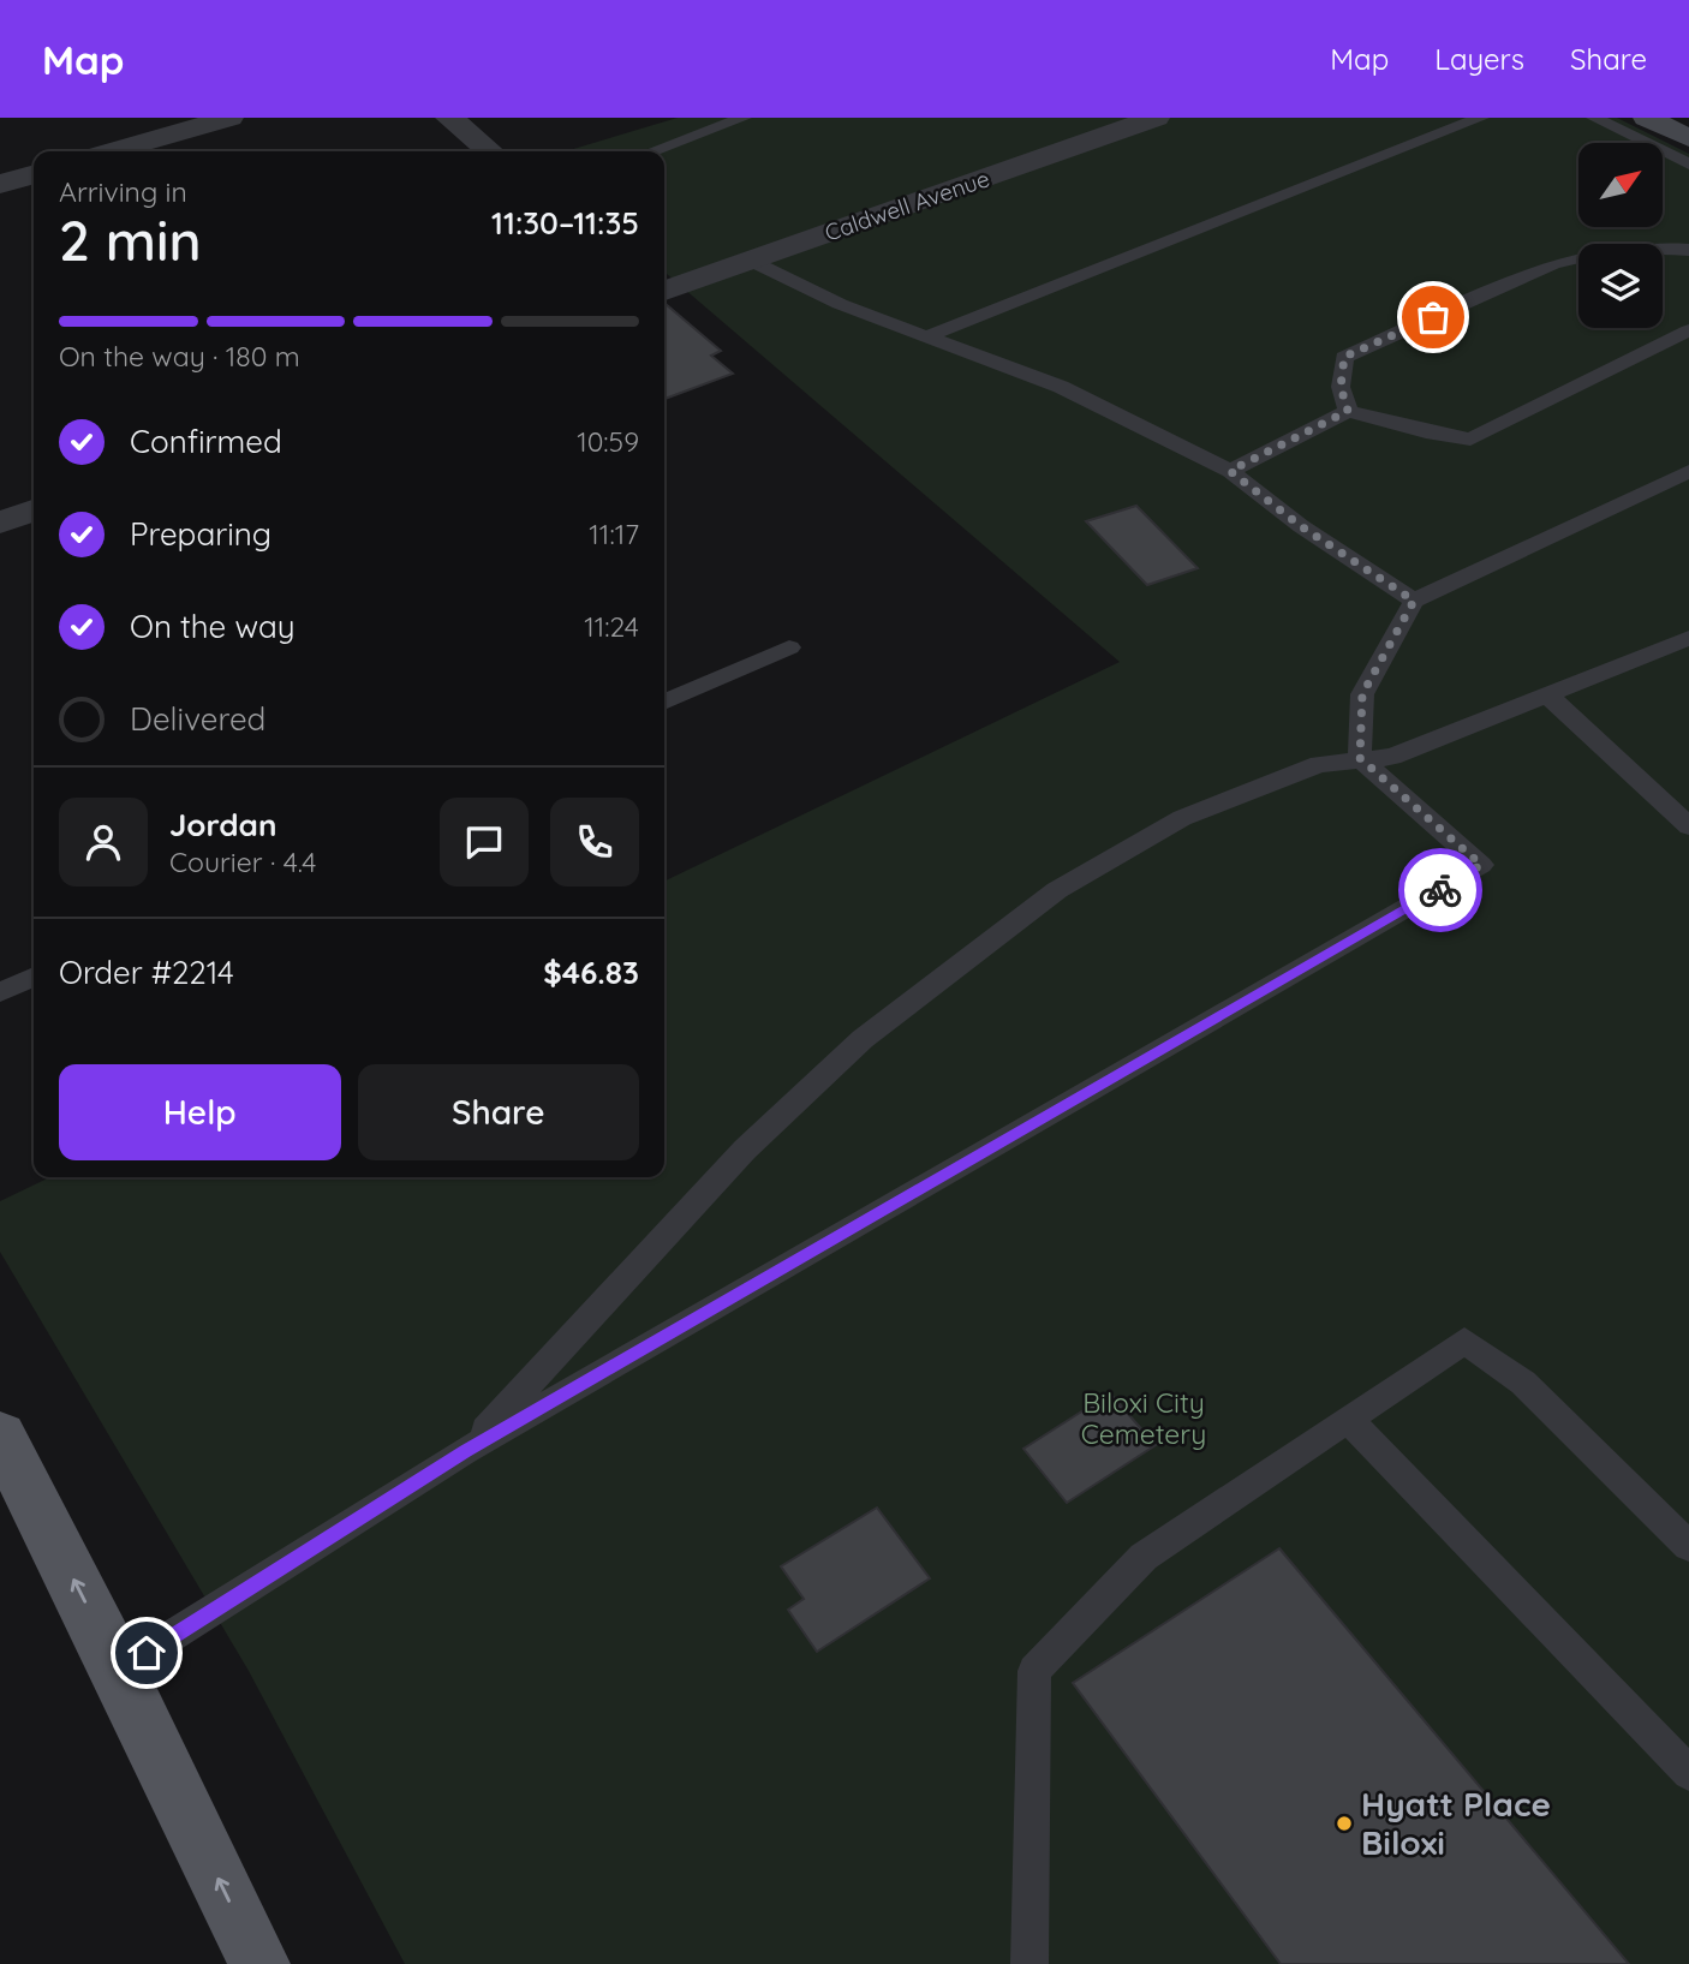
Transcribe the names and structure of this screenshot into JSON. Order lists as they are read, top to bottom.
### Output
{
  "streets": {
    "street": ["Caldwell Avenue"]
  },
  "parks": ["Biloxi City Cemetery"],
  "places": ["Hyatt Place Biloxi"],
  "north": "top right",
  "page": {
    "header": "Map",
    "nav": ["Map", "Layers", "Share"],
    "heading": ["2 min", "Arriving in", "11:30–11:35"],
    "panel": [
      "Jordan",
      "Courier · 4.4",
      "Order #2214",
      "$46.83"
    ],
    "bar": "On the way · 180 m",
    "list": [
      ["Confirmed", "10:59"],
      ["Preparing", "11:17"],
      ["On the way", "11:24"],
      "Delivered"
    ],
    "buttons": ["Help", "Share"]
  }
}
